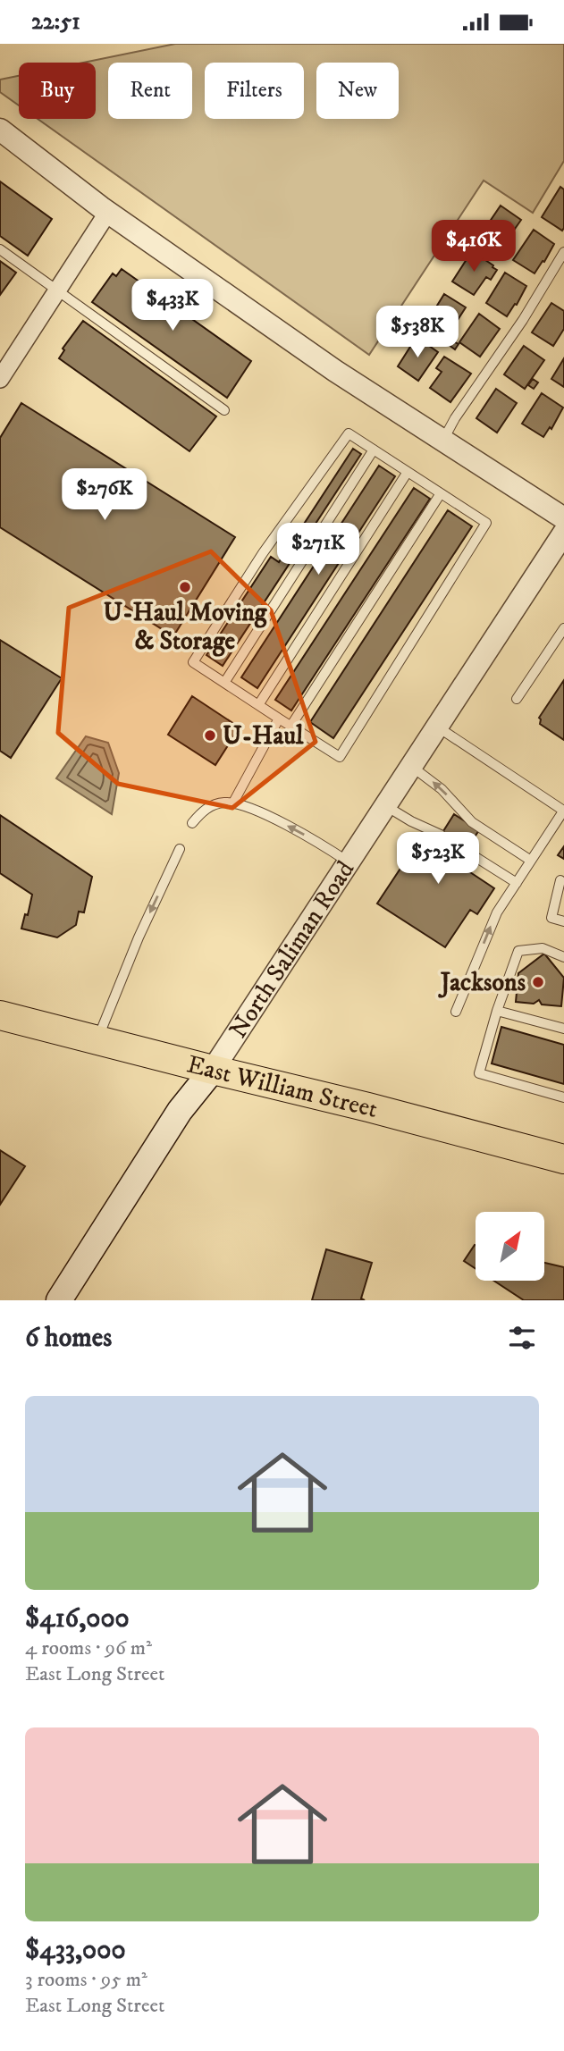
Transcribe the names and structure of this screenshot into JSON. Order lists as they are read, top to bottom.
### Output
{
  "streets": {
    "main road": ["North Saliman Road", "East William Street"]
  },
  "crossings": [
    ["North Saliman Road", "East William Street"]
  ],
  "places": ["U-Haul Moving & Storage", "U-Haul", "Jacksons"],
  "north": "top right",
  "page": {
    "status": "22:51",
    "chip": [
      "Buy",
      "Rent",
      "Filters",
      "New"
    ],
    "price": [
      "$416K",
      "$433K",
      "$538K",
      "$276K",
      "$271K",
      "$523K"
    ],
    "heading": "6 homes",
    "list": [
      {
        "name": "$416,000",
        "note": "4 rooms · 96 m² · East Long Street"
      },
      {
        "name": "$433,000",
        "note": "3 rooms · 95 m² · East Long Street"
      }
    ]
  }
}
